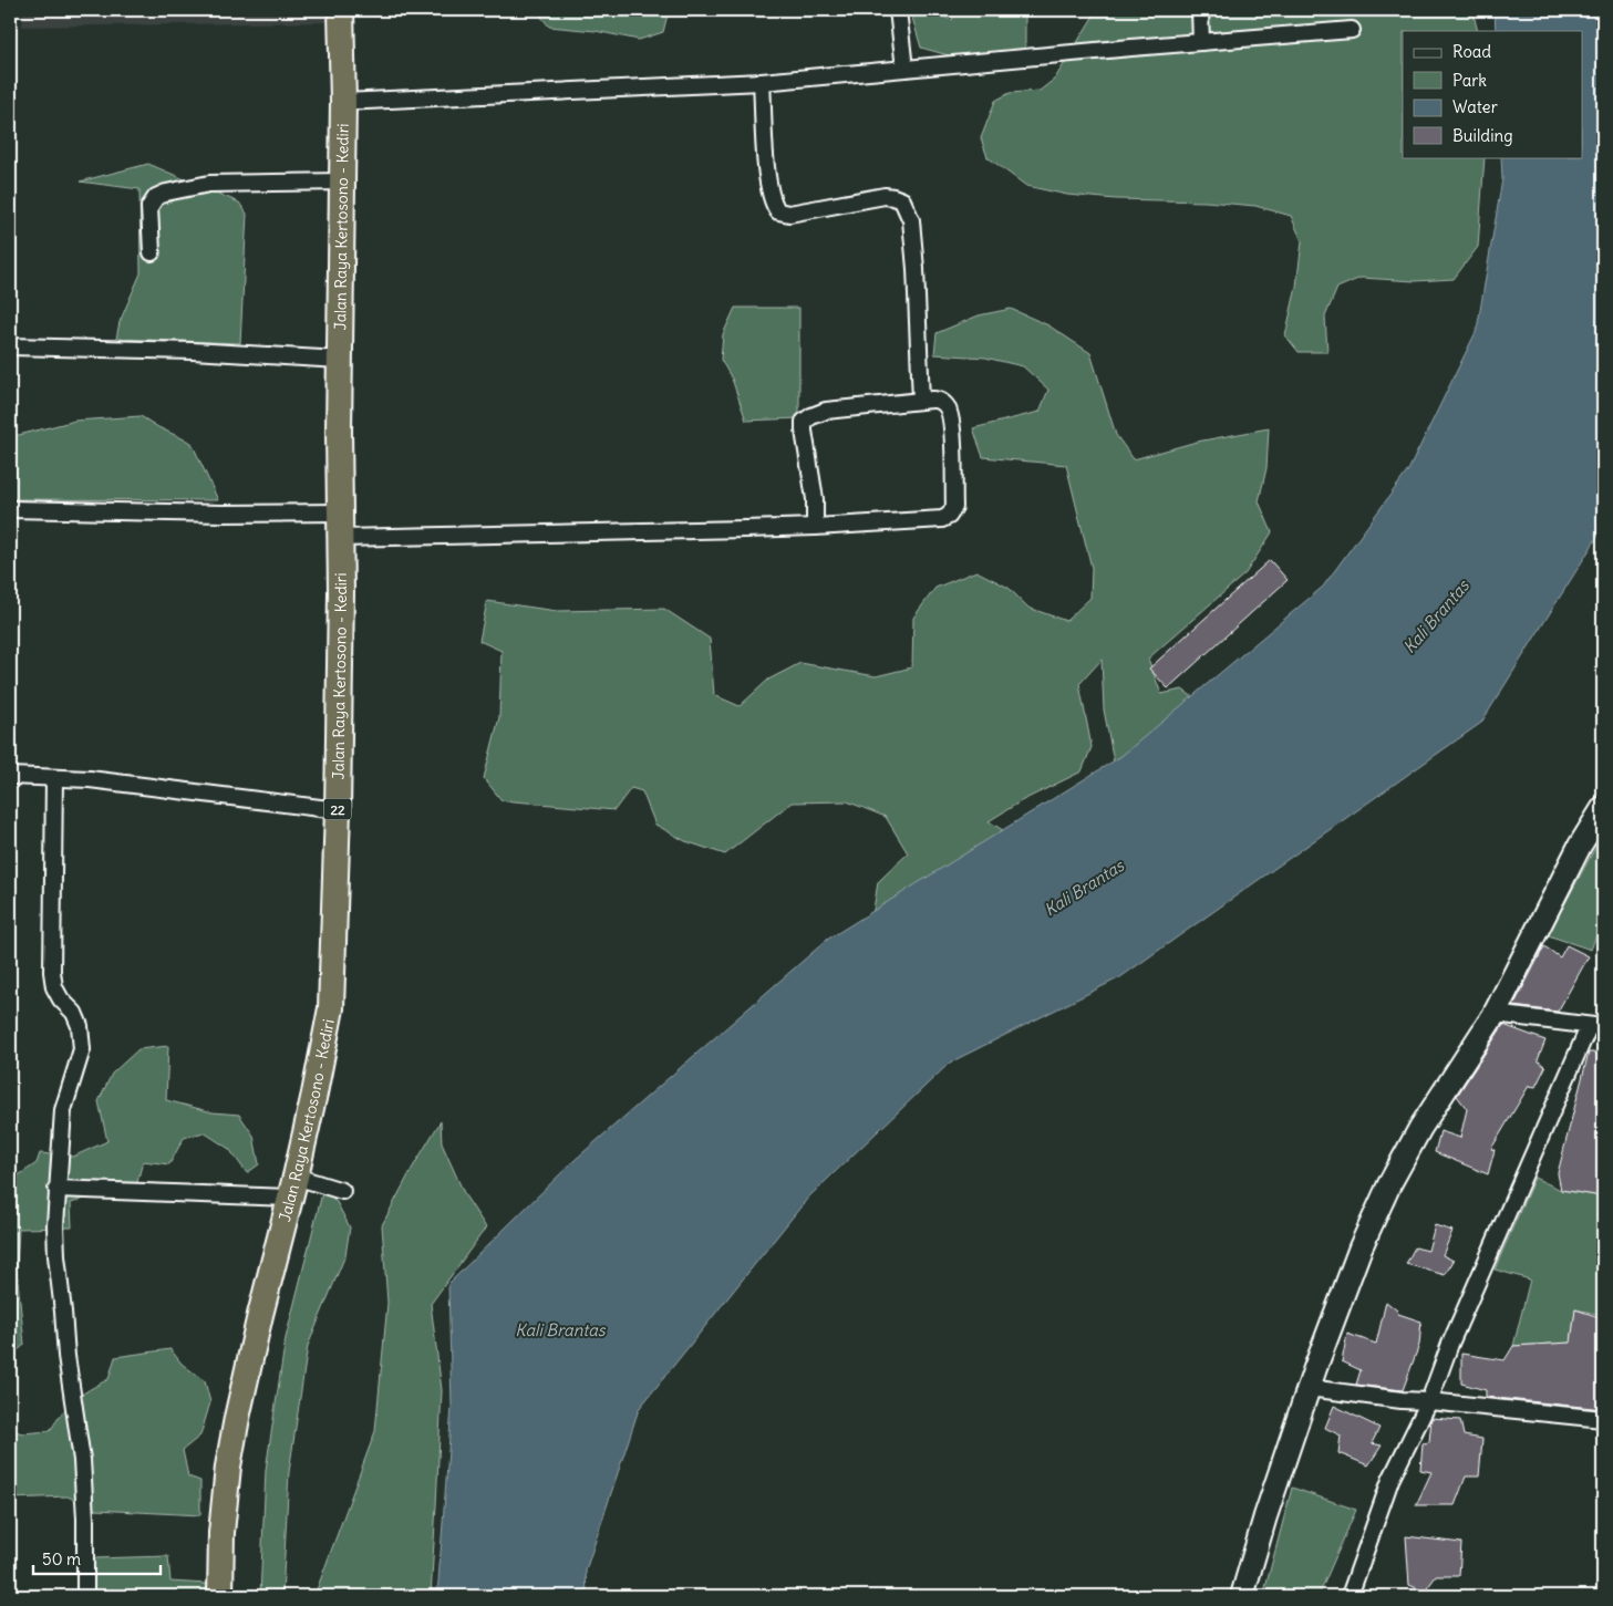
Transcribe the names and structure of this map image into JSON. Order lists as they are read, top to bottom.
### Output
{
  "streets": {
    "highway": ["Jalan Raya Kertosono - Kediri", "22"]
  },
  "water": ["Kali Brantas"],
  "legend": [
    "Road",
    "Park",
    "Water",
    "Building"
  ],
  "scale_bar": "50 m"
}
